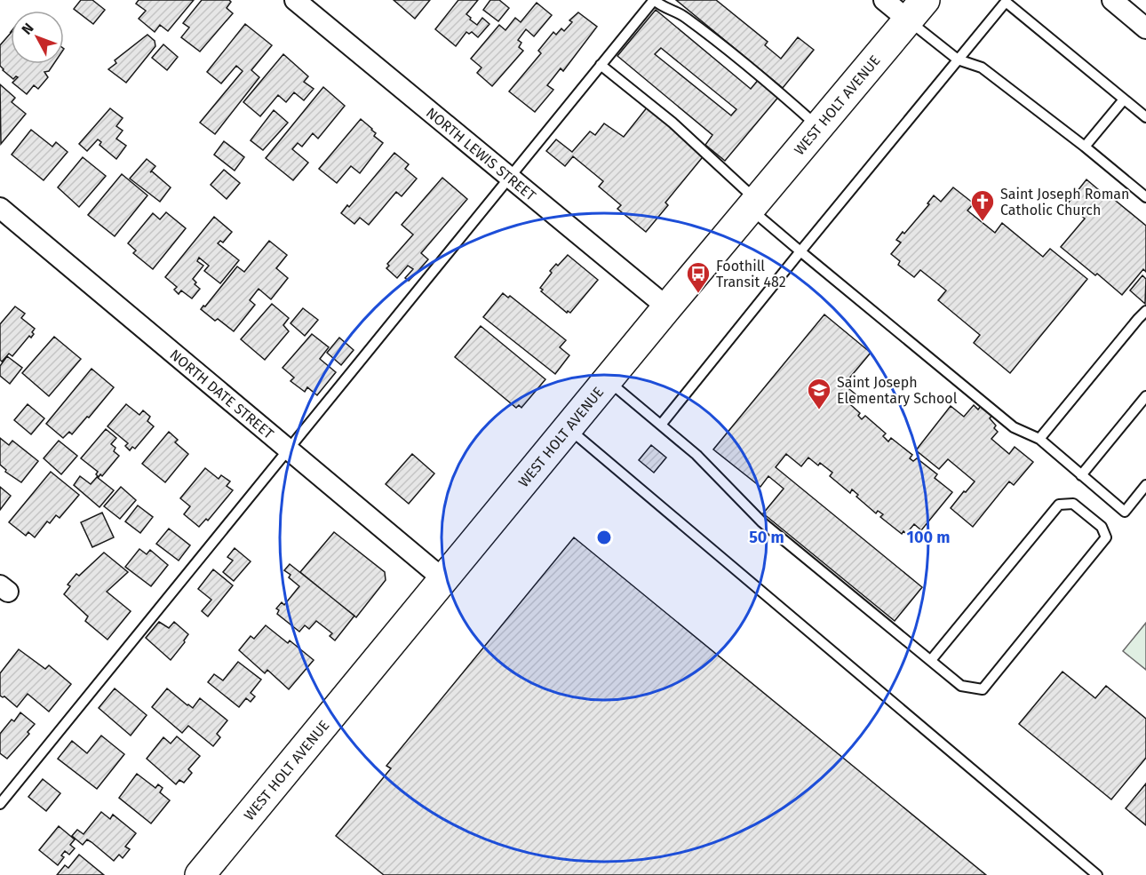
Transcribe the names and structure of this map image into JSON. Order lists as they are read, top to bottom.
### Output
{
  "streets": {
    "main road": ["WEST HOLT AVENUE"],
    "street": ["NORTH LEWIS STREET", "NORTH DATE STREET"]
  },
  "crossings": [
    ["WEST HOLT AVENUE", "NORTH LEWIS STREET"],
    ["WEST HOLT AVENUE", "NORTH DATE STREET"]
  ],
  "places": {
    "church": ["Saint Joseph Roman Catholic Church"],
    "bus stop": ["Foothill Transit 482"],
    "school or university": ["Saint Joseph Elementary School"]
  },
  "north": "top left",
  "rings": ["50 m", "100 m"]
}
